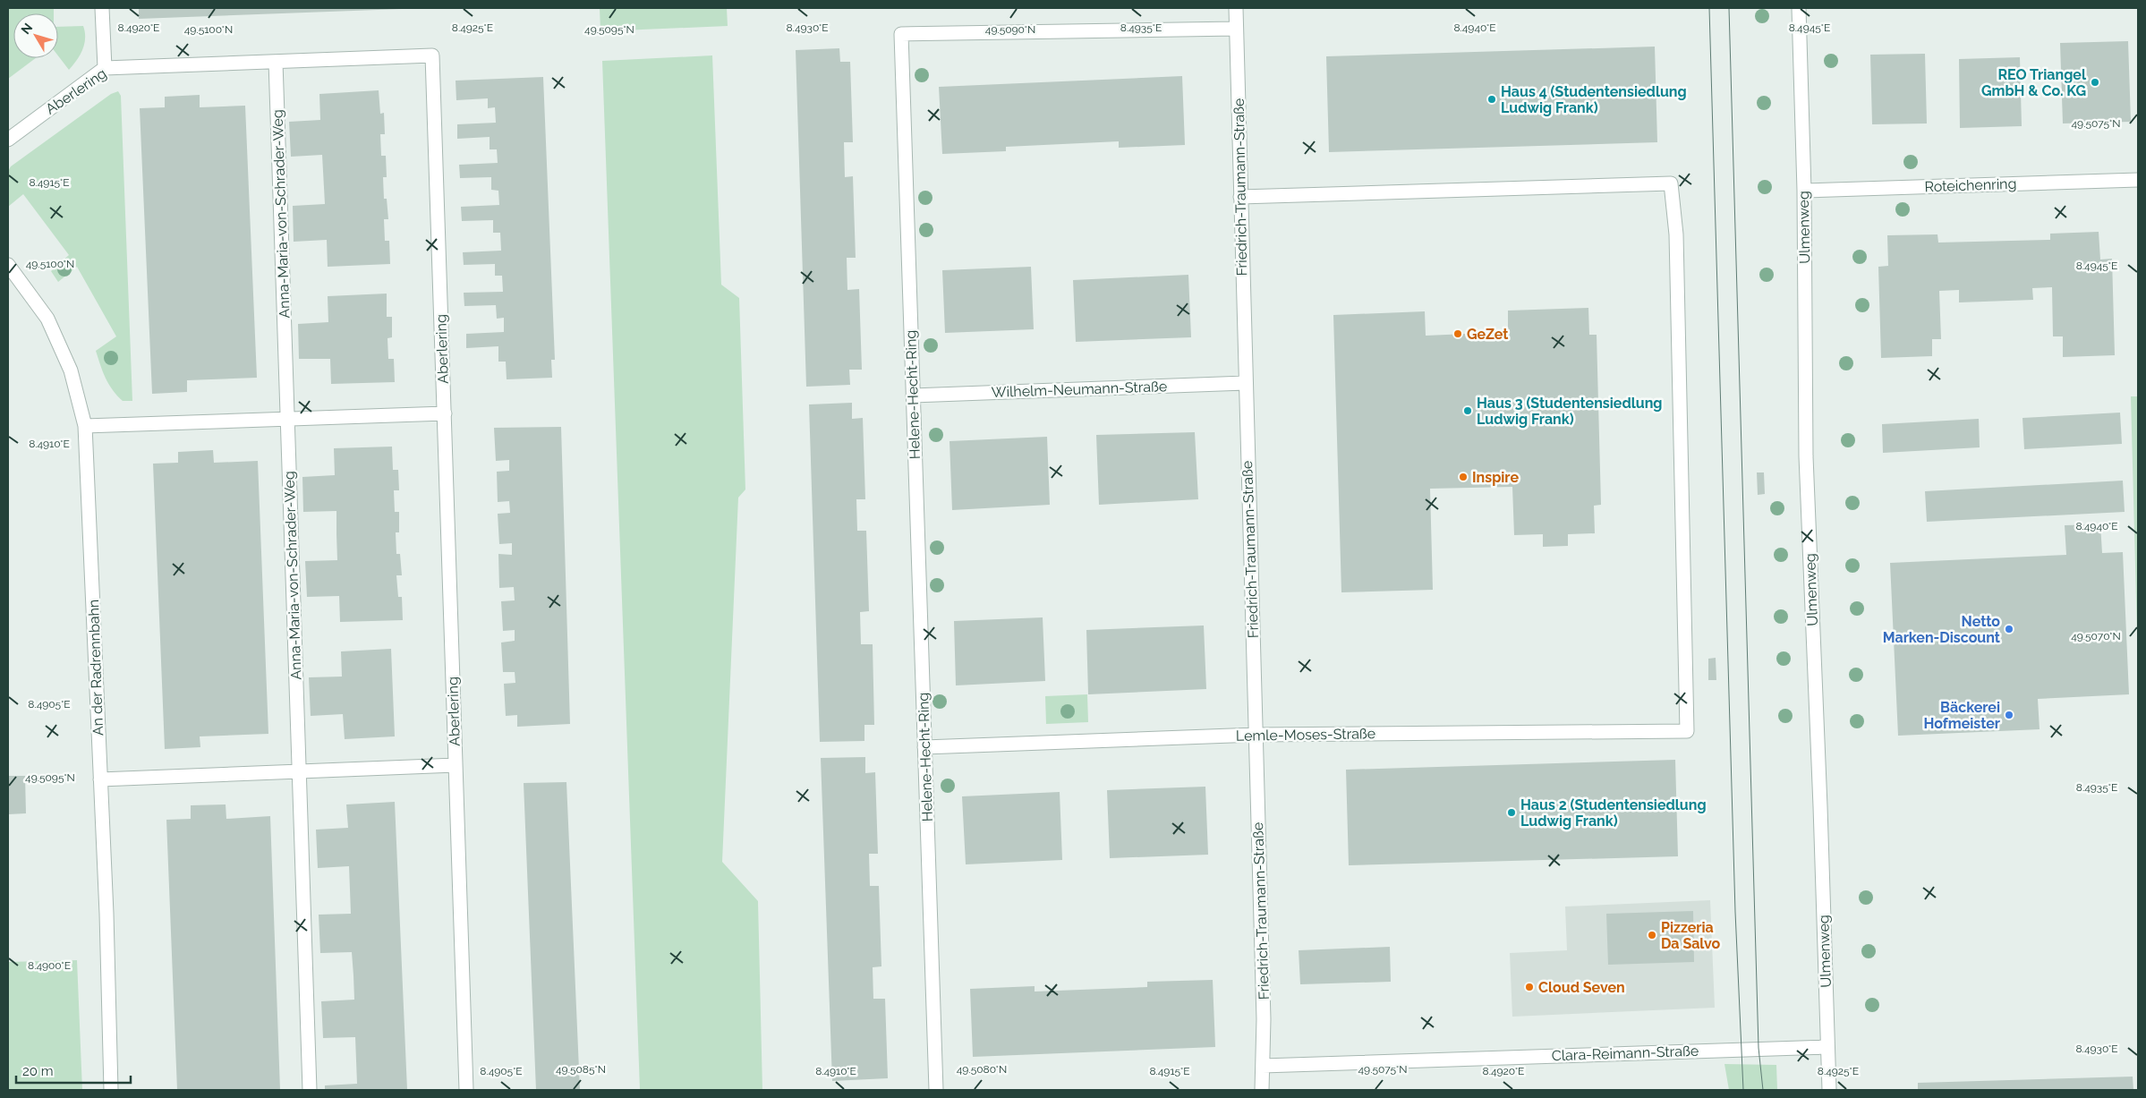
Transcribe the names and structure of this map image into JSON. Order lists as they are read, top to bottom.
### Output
{
  "streets": {
    "street": [
      "Aberlering",
      "Roteichenring",
      "Friedrich-Traumann-Straße",
      "Anna-Maria-von-Schrader-Weg",
      "Ulmenweg",
      "Wilhelm-Neumann-Straße",
      "Helene-Hecht-Ring",
      "An der Radrennbahn",
      "Lemle-Moses-Straße",
      "Clara-Reimann-Straße"
    ]
  },
  "crossings": [
    ["Aberlering", "Anna-Maria-von-Schrader-Weg"],
    ["Roteichenring", "Ulmenweg"],
    ["Friedrich-Traumann-Straße", "Wilhelm-Neumann-Straße"],
    ["Friedrich-Traumann-Straße", "Helene-Hecht-Ring"],
    ["Friedrich-Traumann-Straße", "Lemle-Moses-Straße"],
    ["Friedrich-Traumann-Straße", "Clara-Reimann-Straße"],
    ["Ulmenweg", "Clara-Reimann-Straße"],
    ["Wilhelm-Neumann-Straße", "Helene-Hecht-Ring"],
    ["Helene-Hecht-Ring", "Lemle-Moses-Straße"]
  ],
  "places": [
    "REO Triangel GmbH & Co. KG",
    "Haus 4 (Studentensiedlung Ludwig Frank)",
    "GeZet",
    "Haus 3 (Studentensiedlung Ludwig Frank)",
    "Inspire",
    "Netto Marken-Discount",
    "Bäckerei Hofmeister",
    "Haus 2 (Studentensiedlung Ludwig Frank)",
    "Pizzeria Da Salvo",
    "Cloud Seven"
  ],
  "scale_bar": "20 m",
  "north": "top left",
  "coordinates": [
    "8.4920°E",
    "8.4930°E",
    "8.4935°E",
    "8.4940°E",
    "8.4945°E",
    "8.4925°E",
    "49.5100°N",
    "49.5095°N",
    "49.5090°N",
    "49.5075°N",
    "8.4915°E",
    "8.4910°E",
    "49.5070°N",
    "8.4905°E",
    "8.4900°E",
    "49.5085°N",
    "49.5080°N"
  ]
}
